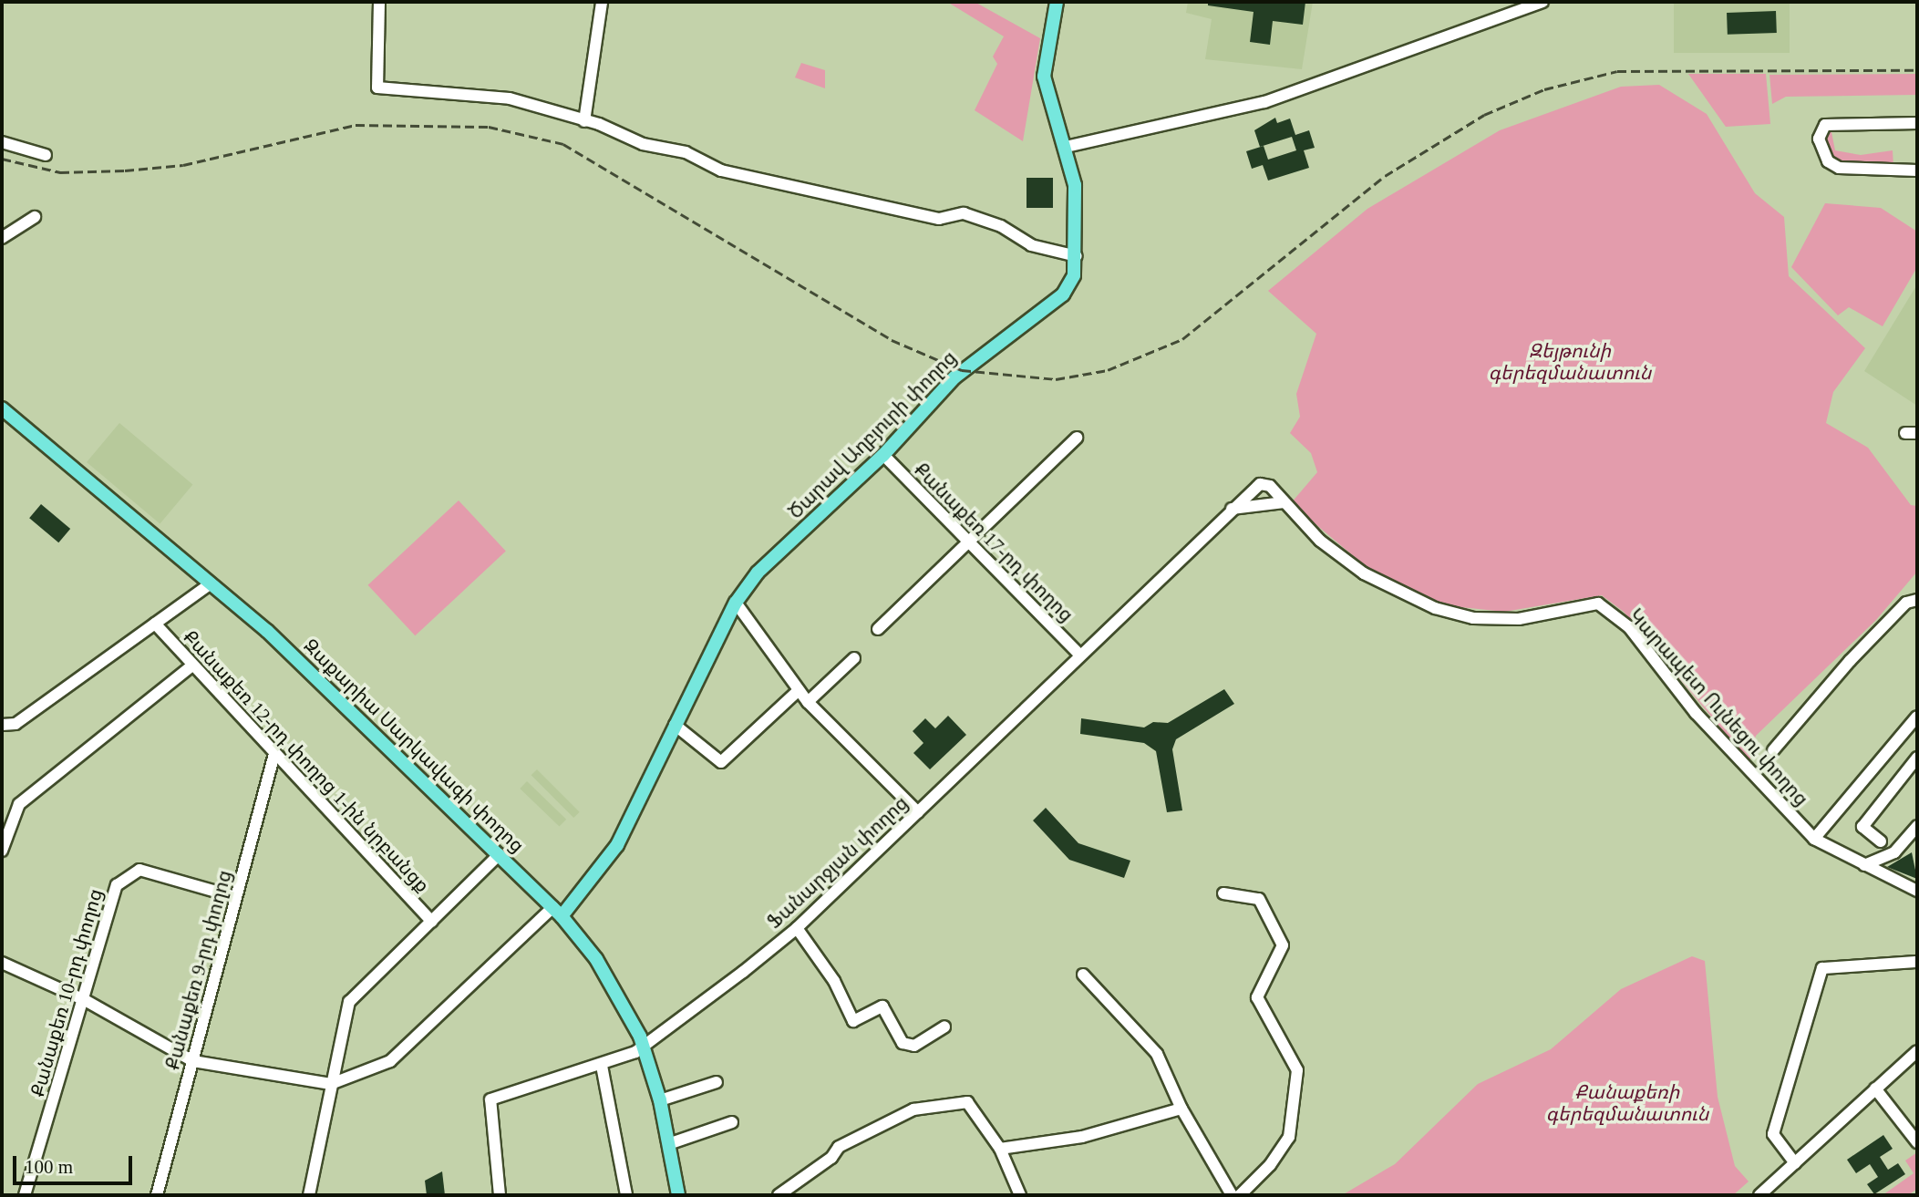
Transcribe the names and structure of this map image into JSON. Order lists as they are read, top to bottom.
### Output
{
  "streets": {
    "main road": ["Ծարավ Աղբյուրի փողոց", "Զաքարիա Սարկավագի փողոց"],
    "street": [
      "Քանաքեռ 17-րդ փողոց",
      "Կարապետ Ուլնեցու փողոց",
      "Քանաքեռ 12-րդ փողոց 1-ին նրբանցք",
      "Ֆանարջյան փողոց",
      "Քանաքեռ 9-րդ փողոց",
      "Քանաքեռ 10-րդ փողոց"
    ]
  },
  "crossings": [
    ["Ծարավ Աղբյուրի փողոց", "Քանաքեռ 17-րդ փողոց"],
    ["Ծարավ Աղբյուրի փողոց", "Զաքարիա Սարկավագի փողոց"],
    ["Քանաքեռ 17-րդ փողոց", "Ֆանարջյան փողոց"],
    ["Կարապետ Ուլնեցու փողոց", "Ֆանարջյան փողոց"],
    ["Զաքարիա Սարկավագի փողոց", "Ֆանարջյան փողոց"],
    ["Քանաքեռ 12-րդ փողոց 1-ին նրբանցք", "Քանաքեռ 9-րդ փողոց"],
    ["Քանաքեռ 9-րդ փողոց", "Քանաքեռ 10-րդ փողոց"]
  ],
  "parks": ["Զեյթունի գերեզմանատուն", "Քանաքեռի գերեզմանատուն"],
  "scale_bar": "100 m"
}
